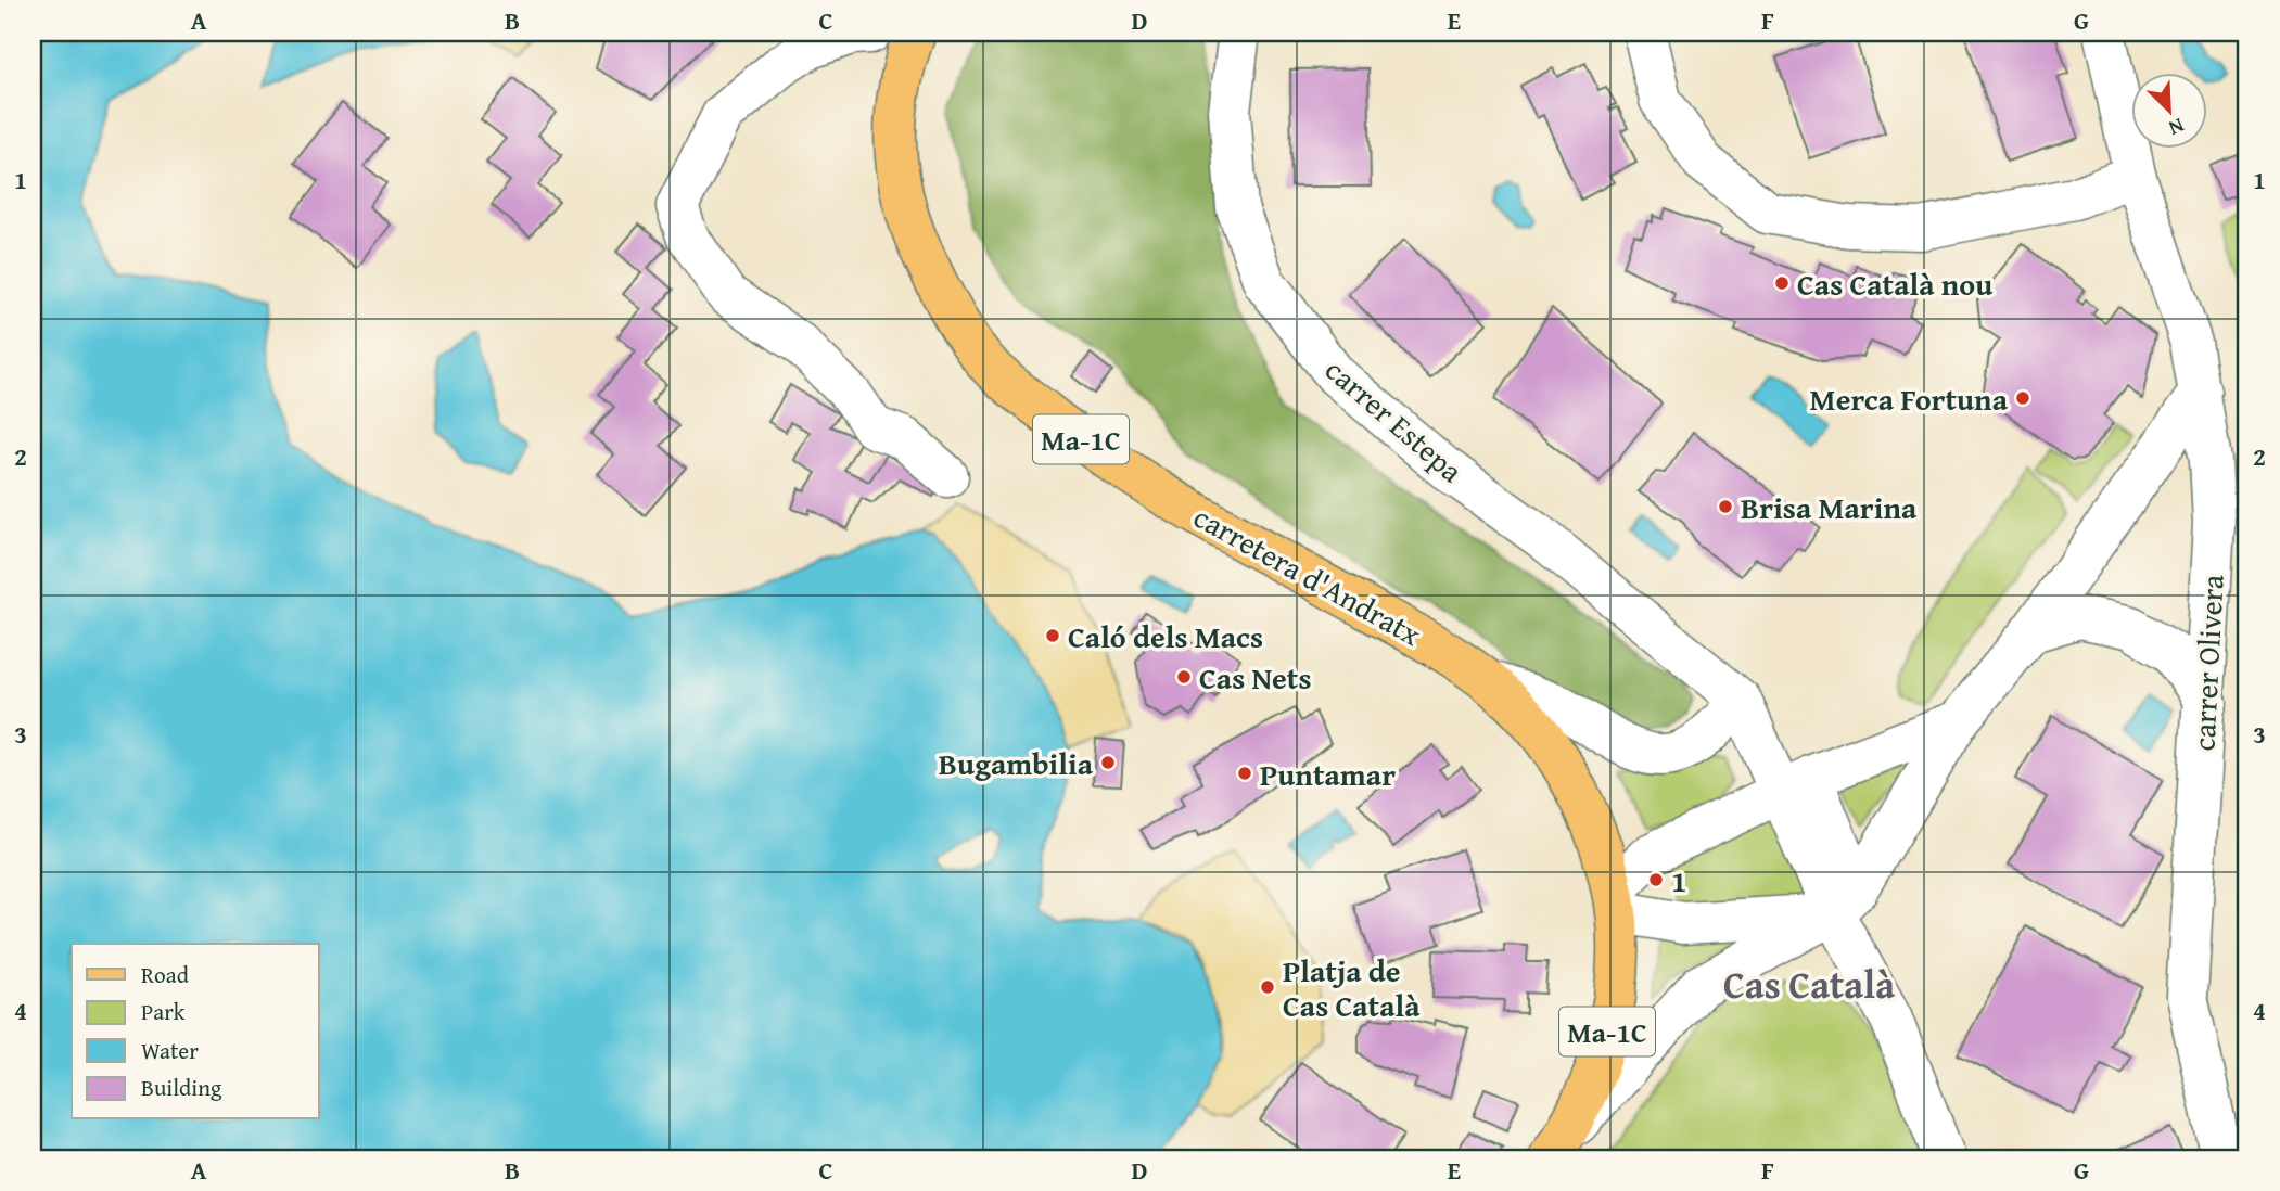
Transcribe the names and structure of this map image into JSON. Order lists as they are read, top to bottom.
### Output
{
  "streets": {
    "main road": ["Ma-1C", "carretera d'Andratx"],
    "street": ["carrer Estepa", "carrer Olivera"]
  },
  "districts": ["Cas Català"],
  "places": [
    "Cas Català nou",
    "Merca Fortuna",
    "Brisa Marina",
    "Caló dels Macs",
    "Cas Nets",
    "Bugambilia",
    "Puntamar",
    "1",
    "Platja de Cas Català"
  ],
  "legend": [
    "Road",
    "Park",
    "Water",
    "Building"
  ],
  "north": "bottom right",
  "grid": {
    "columns": [
      "A",
      "B",
      "C",
      "D",
      "E",
      "F",
      "G"
    ],
    "rows": [
      "1",
      "2",
      "3",
      "4"
    ]
  }
}
